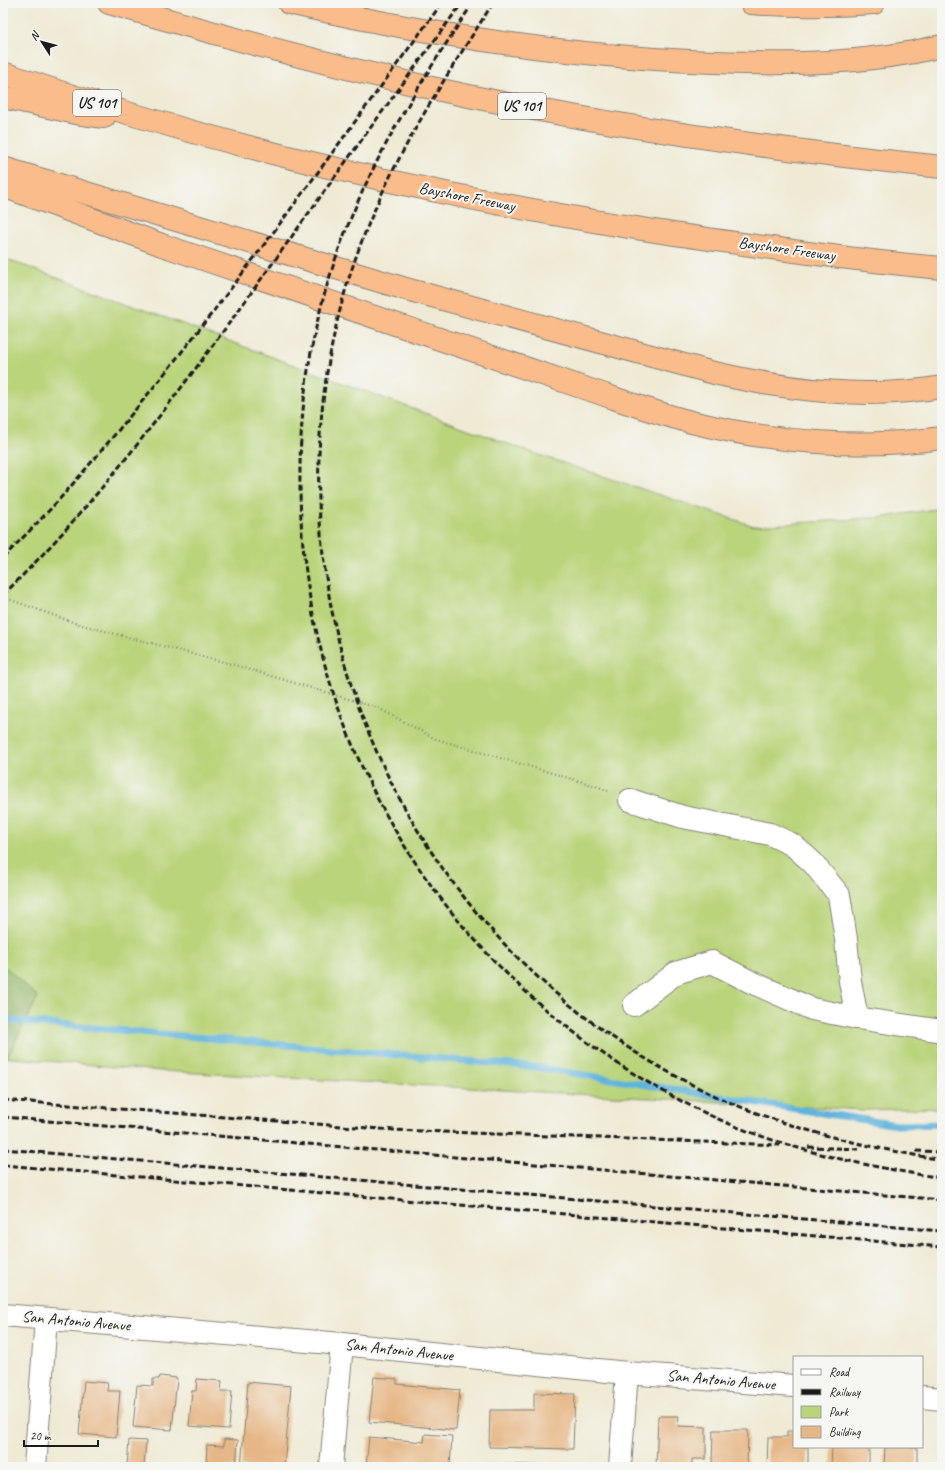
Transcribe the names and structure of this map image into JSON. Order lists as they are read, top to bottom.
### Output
{
  "streets": {
    "highway": ["US 101", "Bayshore Freeway"],
    "street": ["San Antonio Avenue"]
  },
  "legend": [
    "Road",
    "Railway",
    "Park",
    "Building"
  ],
  "scale_bar": "20 m",
  "north": "top left"
}
